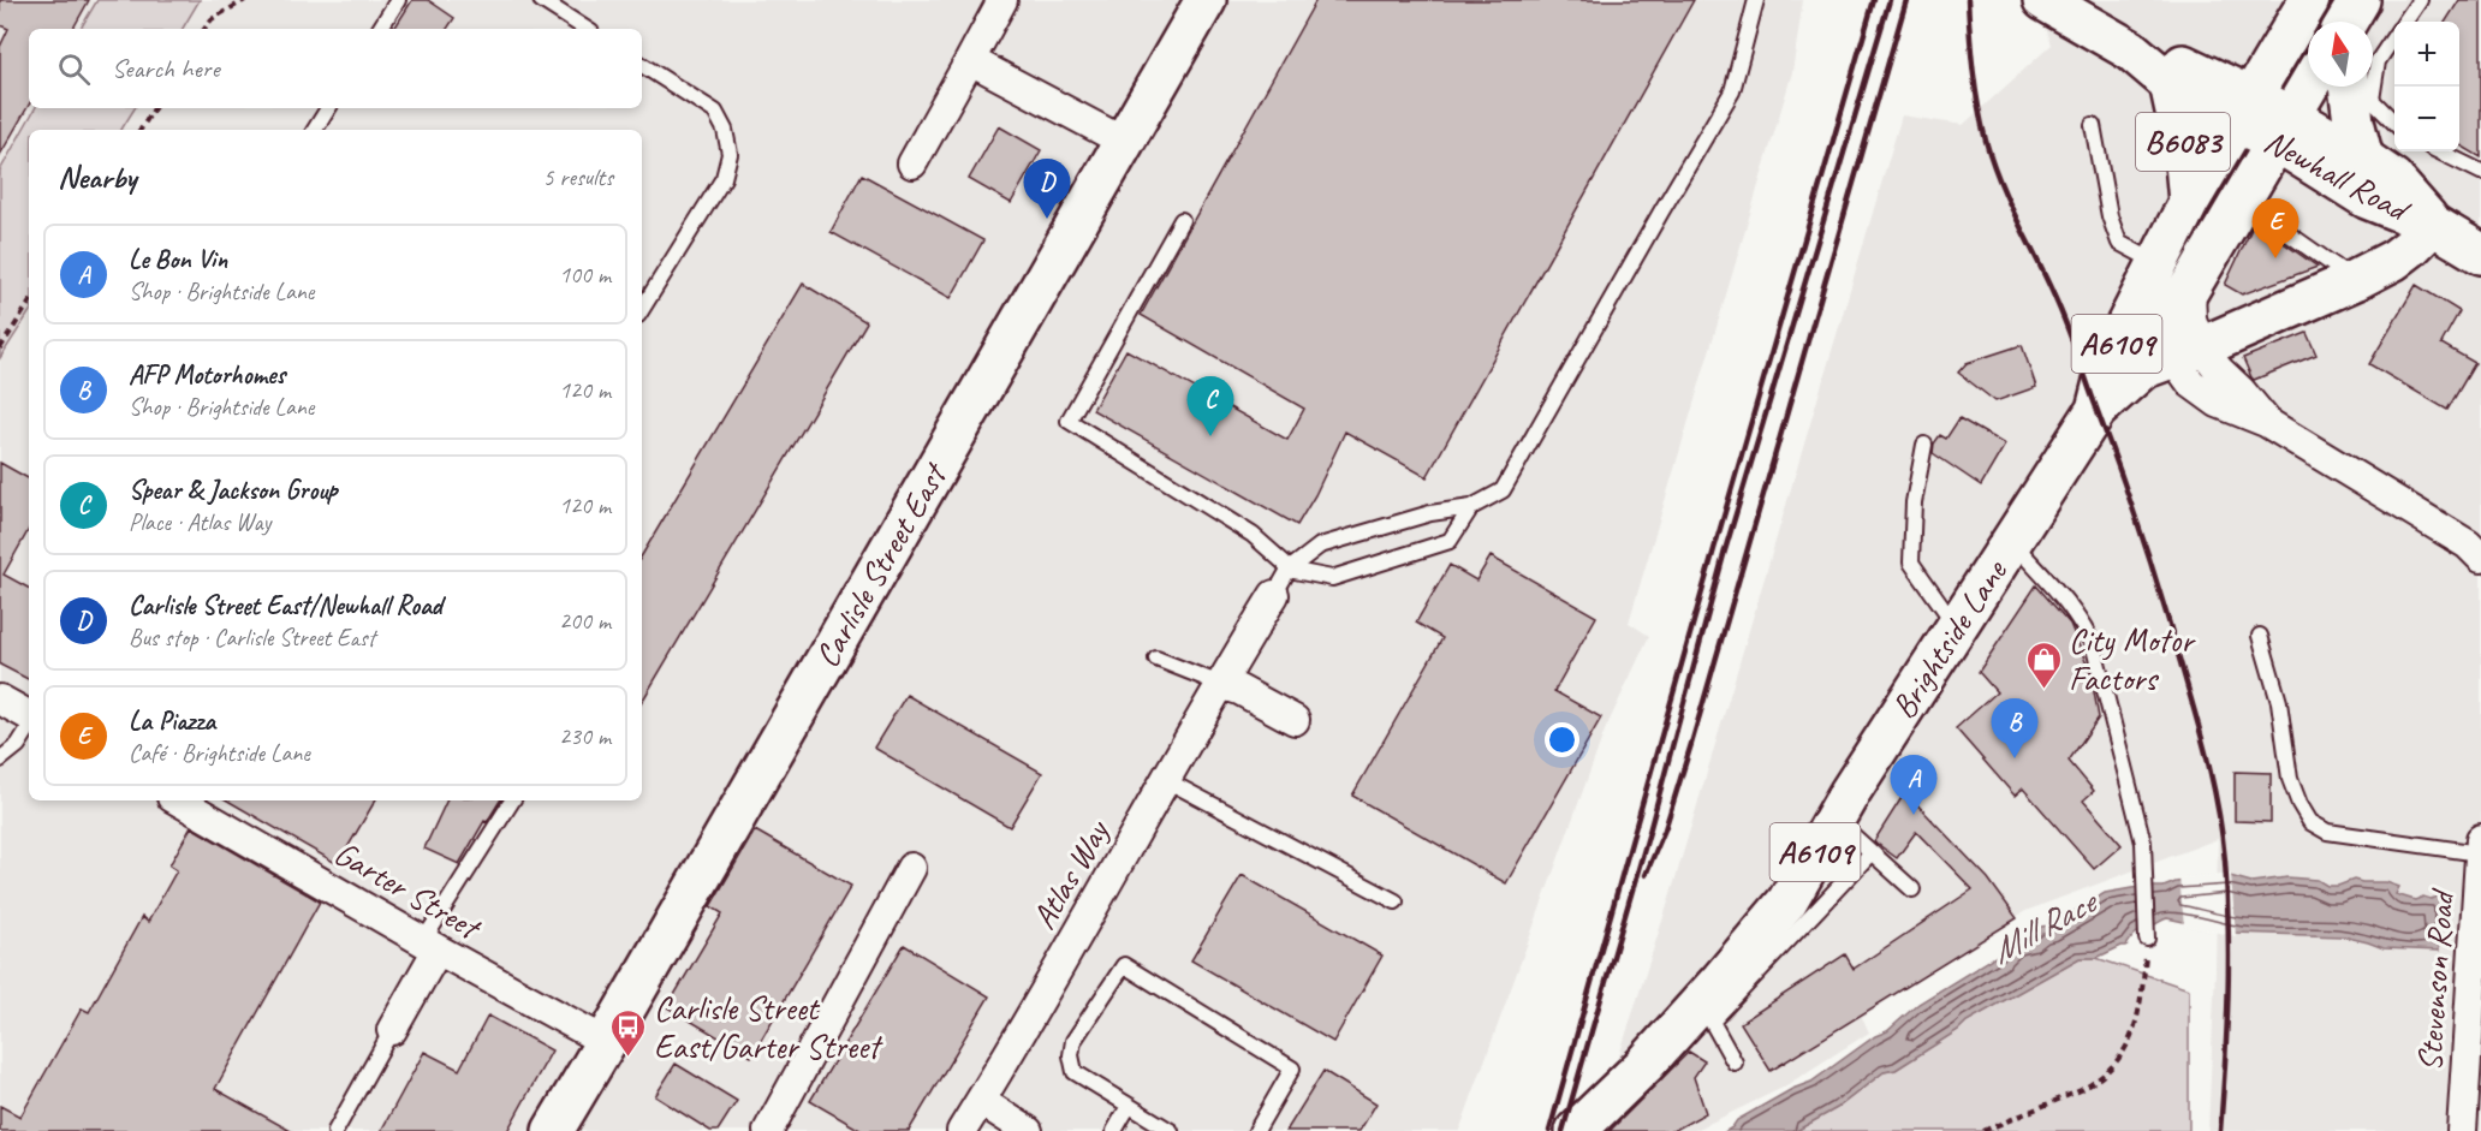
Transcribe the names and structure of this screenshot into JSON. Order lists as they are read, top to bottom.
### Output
{
  "streets": {
    "main road": [
      "B6083",
      "Newhall Road",
      "A6109",
      "Carlisle Street East",
      "Brightside Lane"
    ],
    "street": ["Atlas Way", "Garter Street", "Stevenson Road"]
  },
  "crossings": [
    ["B6083", "Newhall Road"],
    ["B6083", "Brightside Lane"],
    ["Newhall Road", "Brightside Lane"],
    ["Carlisle Street East", "Garter Street"]
  ],
  "water": ["Mill Race"],
  "places": {
    "shop": ["City Motor Factors"],
    "bus stop": ["Carlisle Street East/Garter Street"]
  },
  "north": "top",
  "page": {
    "map_buttons": ["+", "−"],
    "search": "Search here",
    "heading": ["Nearby", "5 results"],
    "pins": [
      "D",
      "E",
      "C",
      "B",
      "A"
    ],
    "list": [
      {
        "mark": "A",
        "name": "Le Bon Vin",
        "note": "Shop · Brightside Lane",
        "value": "100 m"
      },
      {
        "mark": "B",
        "name": "AFP Motorhomes",
        "note": "Shop · Brightside Lane",
        "value": "120 m"
      },
      {
        "mark": "C",
        "name": "Spear & Jackson Group",
        "note": "Place · Atlas Way",
        "value": "120 m"
      },
      {
        "mark": "D",
        "name": "Carlisle Street East/Newhall Road",
        "note": "Bus stop · Carlisle Street East",
        "value": "200 m"
      },
      {
        "mark": "E",
        "name": "La Piazza",
        "note": "Café · Brightside Lane",
        "value": "230 m"
      }
    ]
  }
}
